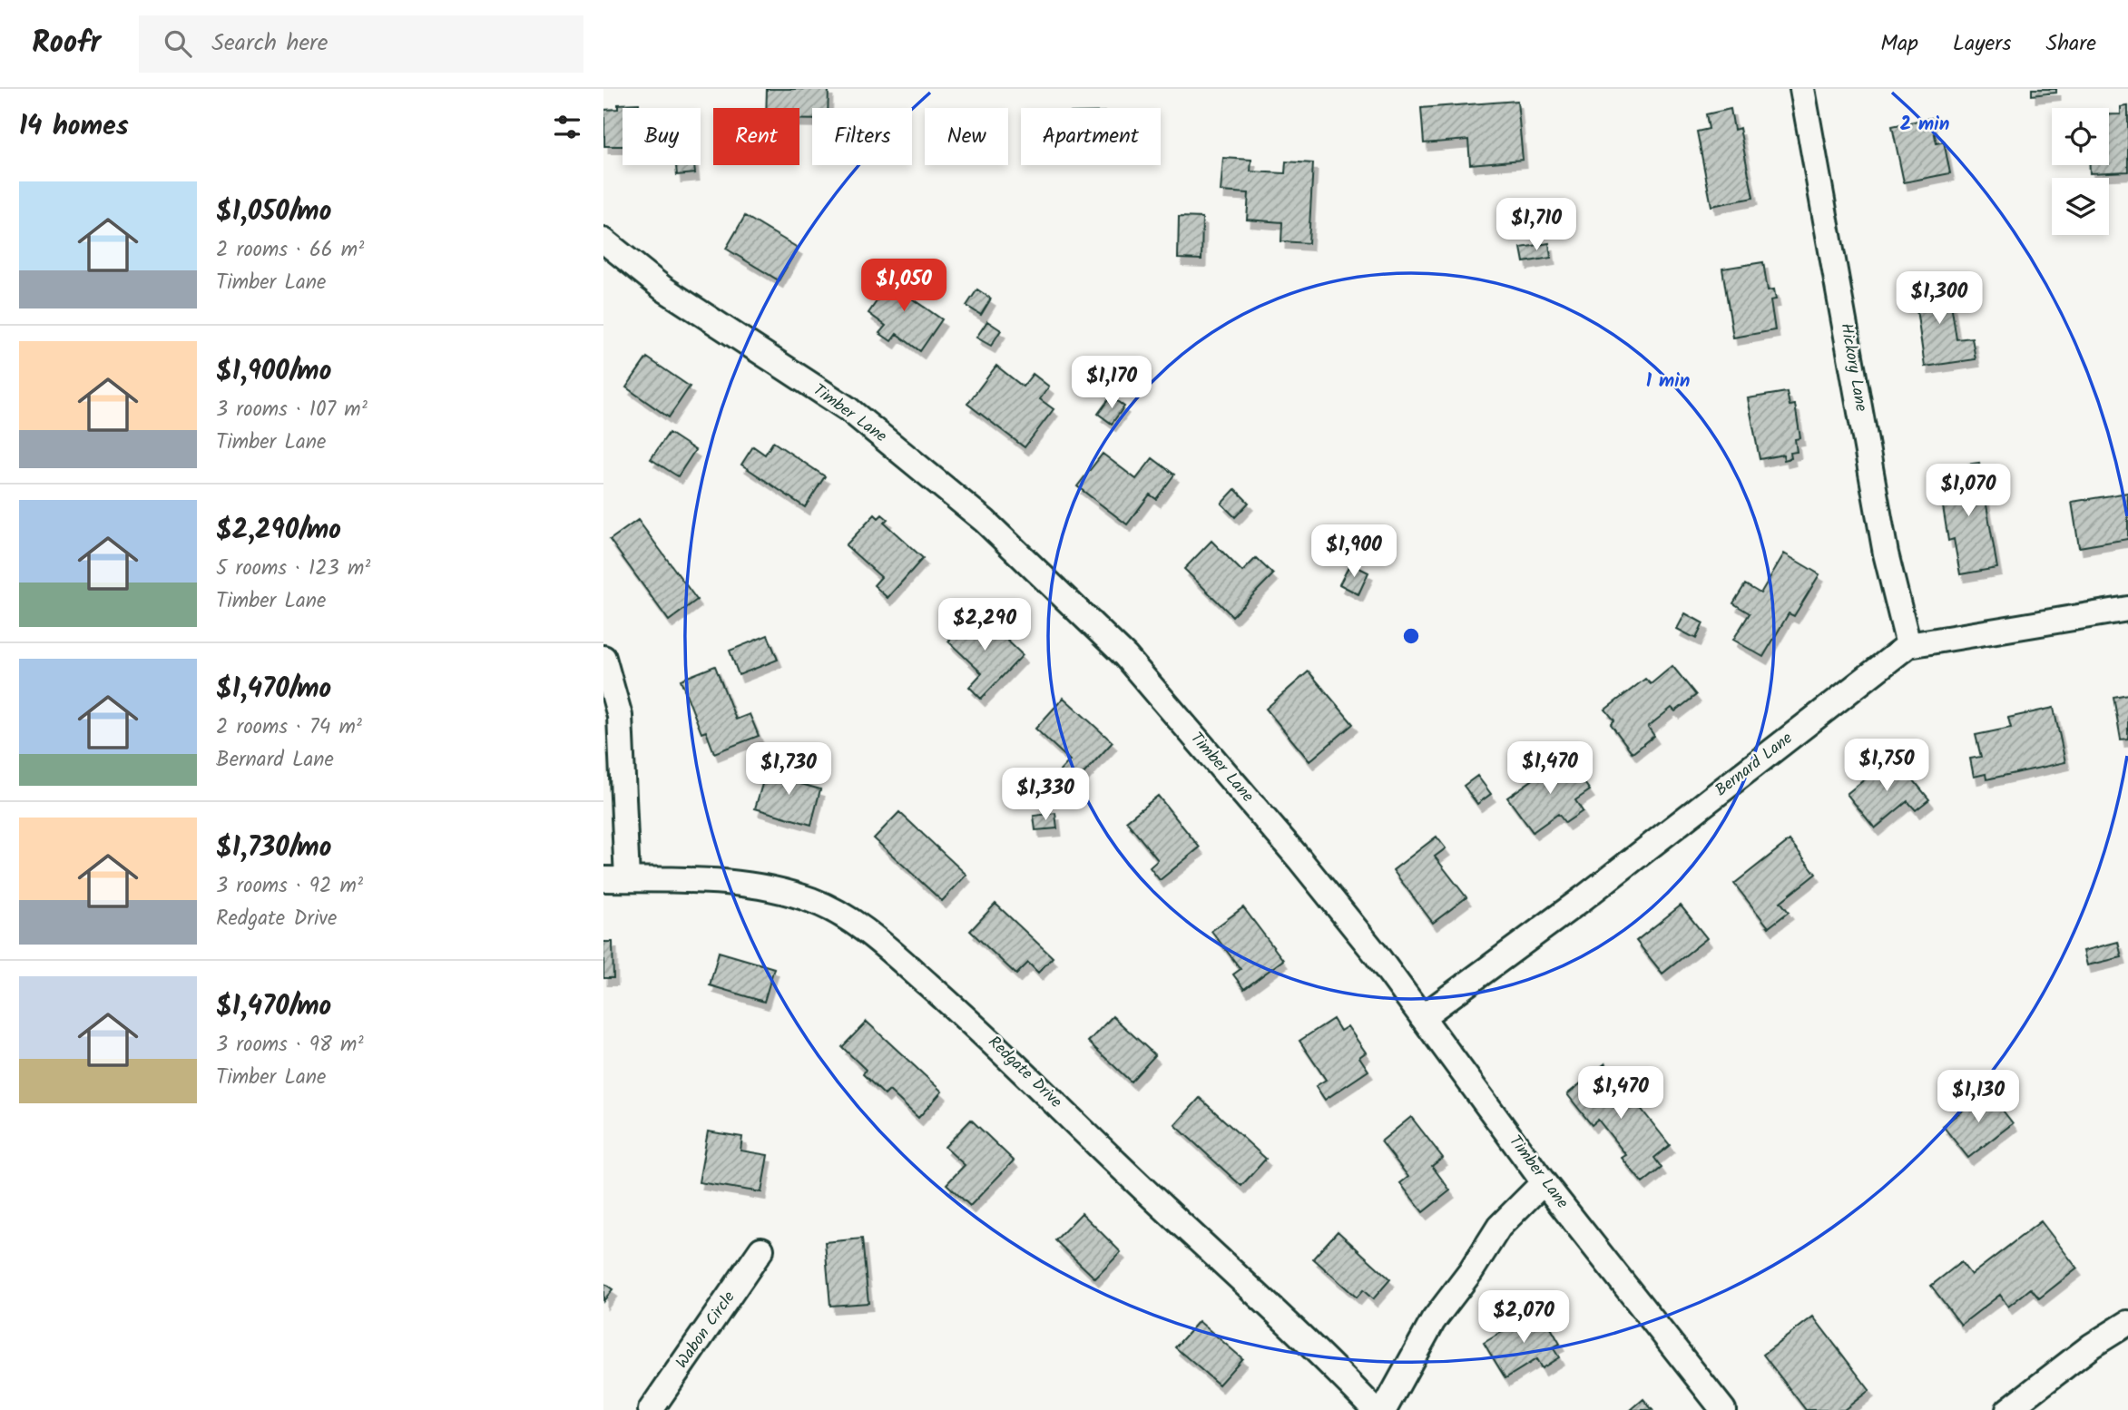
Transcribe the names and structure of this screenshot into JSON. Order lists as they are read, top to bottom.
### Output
{
  "streets": {
    "street": [
      "Hickory Lane",
      "Timber Lane",
      "Bernard Lane",
      "Redgate Drive",
      "Wabon Circle"
    ]
  },
  "crossings": [
    ["Hickory Lane", "Bernard Lane"],
    ["Timber Lane", "Bernard Lane"]
  ],
  "page": {
    "header": "Roofr",
    "search": "Search here",
    "nav": ["Map", "Layers", "Share"],
    "heading": "14 homes",
    "chip": [
      "Buy",
      "Rent",
      "Filters",
      "New",
      "Apartment"
    ],
    "list": [
      {
        "name": "$1,050/mo",
        "note": "2 rooms · 66 m² · Timber Lane"
      },
      {
        "name": "$1,900/mo",
        "note": "3 rooms · 107 m² · Timber Lane"
      },
      {
        "name": "$2,290/mo",
        "note": "5 rooms · 123 m² · Timber Lane"
      },
      {
        "name": "$1,470/mo",
        "note": "2 rooms · 74 m² · Bernard Lane"
      },
      {
        "name": "$1,730/mo",
        "note": "3 rooms · 92 m² · Redgate Drive"
      },
      {
        "name": "$1,470/mo",
        "note": "3 rooms · 98 m² · Timber Lane"
      }
    ],
    "price": [
      "$1,710",
      "$1,050",
      "$1,300",
      "$1,170",
      "$1,070",
      "$1,900",
      "$2,290",
      "$1,750",
      "$1,470",
      "$1,730",
      "$1,330",
      "$1,470",
      "$1,130",
      "$2,070"
    ]
  },
  "rings": ["2 min", "1 min"]
}
